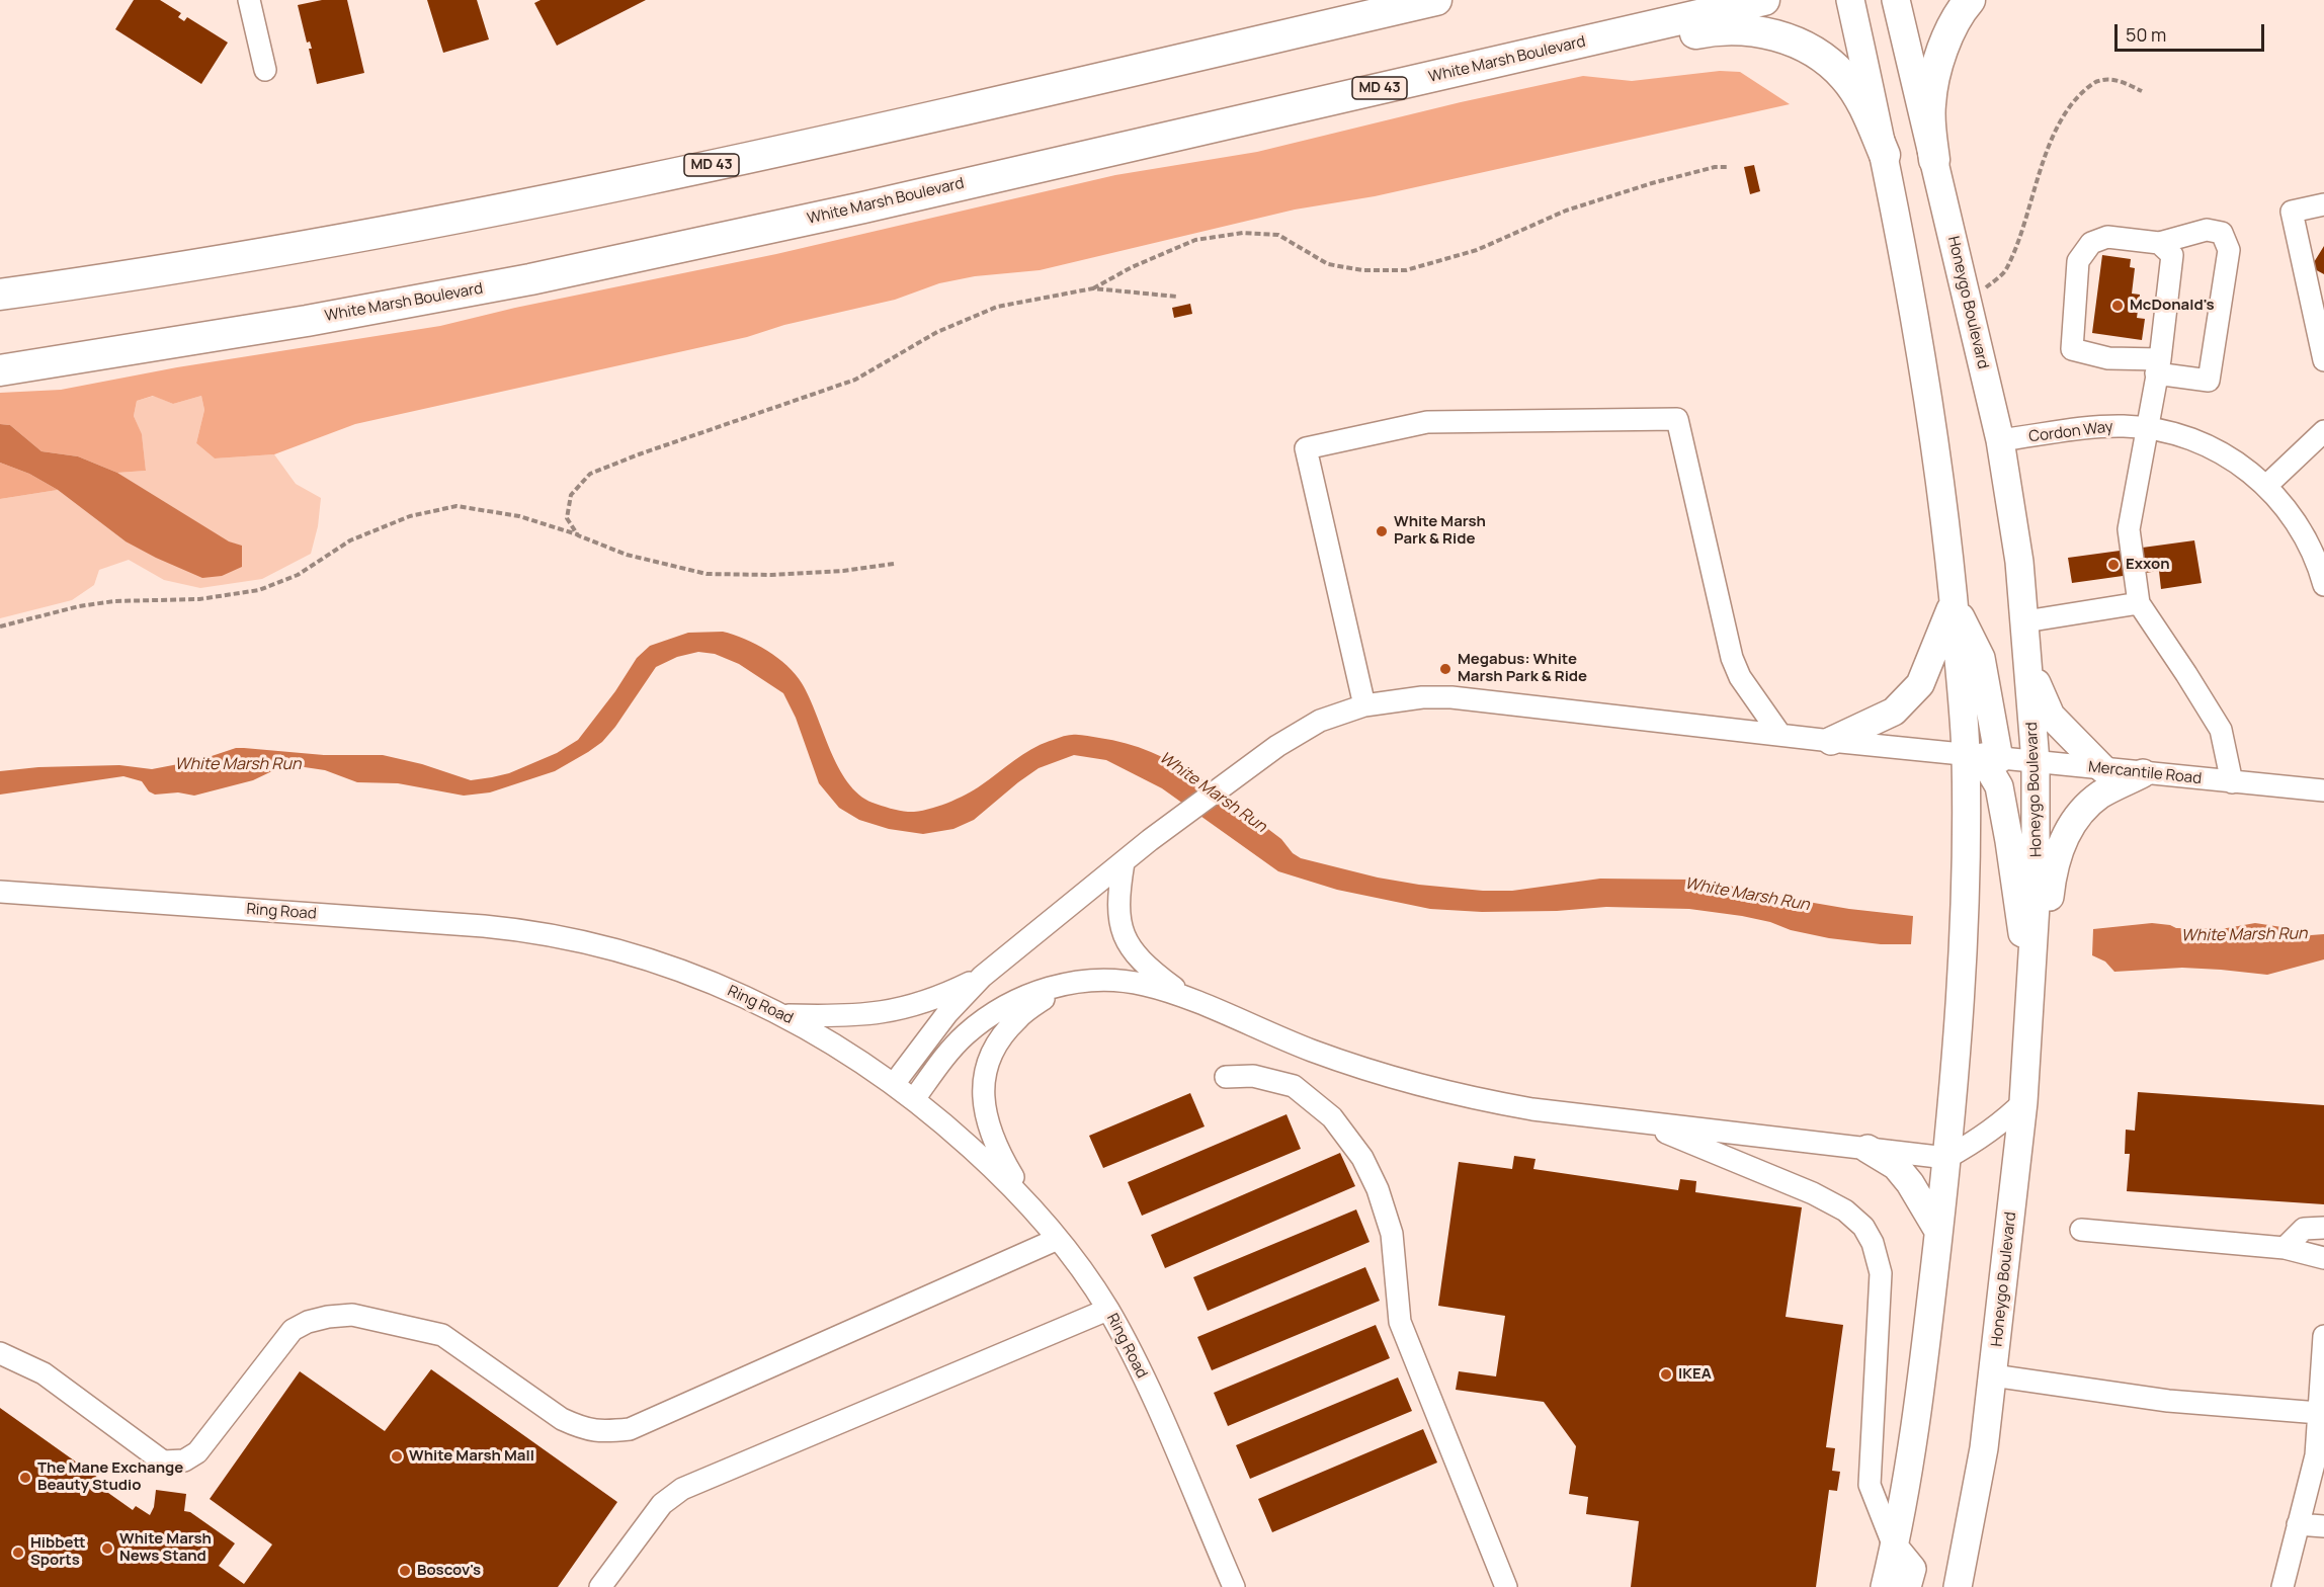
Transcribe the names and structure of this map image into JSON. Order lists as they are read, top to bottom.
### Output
{
  "streets": {
    "highway": ["White Marsh Boulevard", "MD 43"],
    "main road": ["Honeygo Boulevard"],
    "street": ["Cordon Way", "Mercantile Road", "Ring Road"]
  },
  "crossings": [
    ["Honeygo Boulevard", "Cordon Way"],
    ["Honeygo Boulevard", "Mercantile Road"]
  ],
  "water": ["White Marsh Run"],
  "places": [
    "McDonald's",
    "White Marsh Park & Ride",
    "Exxon",
    "Megabus: White Marsh Park & Ride",
    "IKEA",
    "White Marsh Mall",
    "The Mane Exchange Beauty Studio",
    "White Marsh News Stand",
    "Hibbett Sports",
    "Boscov's"
  ],
  "scale_bar": "50 m"
}
